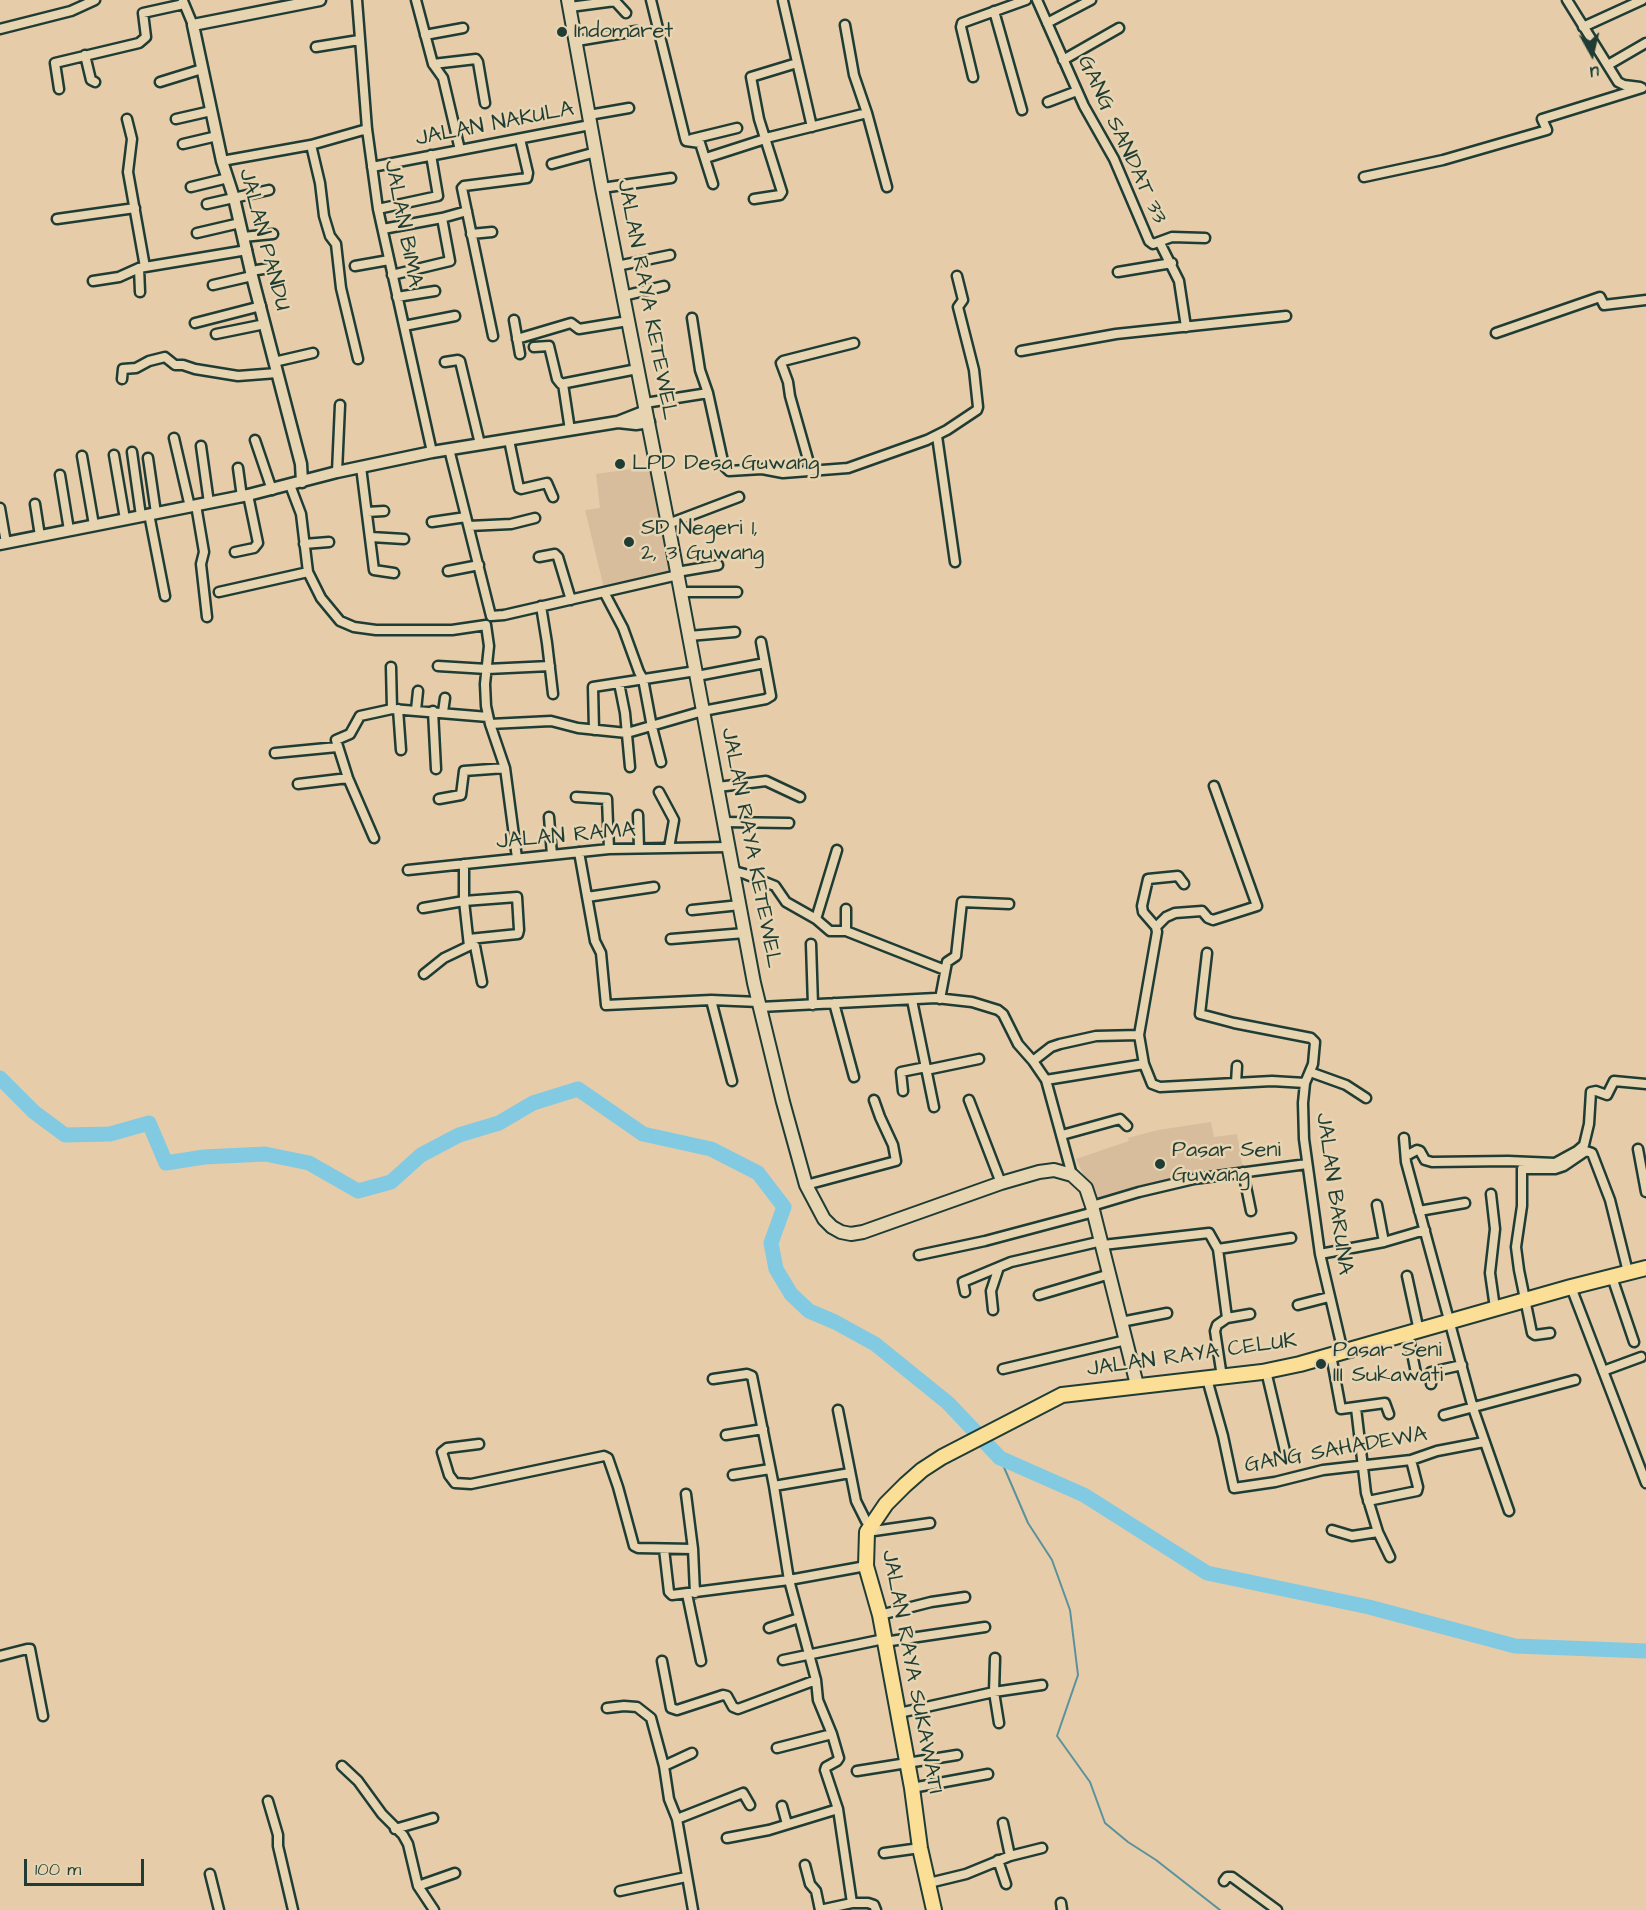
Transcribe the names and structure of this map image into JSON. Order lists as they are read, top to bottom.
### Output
{
  "streets": {
    "highway": ["JALAN RAYA CELUK", "JALAN RAYA SUKAWATI"],
    "main road": ["JALAN RAYA KETEWEL"],
    "street": [
      "JALAN NAKULA",
      "GANG SANDAT 33",
      "JALAN BIMA",
      "JALAN PANDU",
      "JALAN RAMA",
      "JALAN BARUNA",
      "GANG SAHADEWA"
    ]
  },
  "crossings": [
    ["JALAN NAKULA", "JALAN BIMA"],
    ["JALAN NAKULA", "JALAN RAYA KETEWEL"],
    ["JALAN RAYA KETEWEL", "JALAN RAMA"],
    ["JALAN BARUNA", "JALAN RAYA CELUK"],
    ["JALAN RAYA CELUK", "GANG SAHADEWA"],
    ["JALAN RAYA CELUK", "JALAN RAYA SUKAWATI"]
  ],
  "places": [
    "Indomaret",
    "LPD Desa Guwang",
    "SD Negeri 1, 2, 3 Guwang",
    "Pasar Seni Guwang",
    "Pasar Seni III Sukawati"
  ],
  "scale_bar": "100 m",
  "north": "bottom"
}
